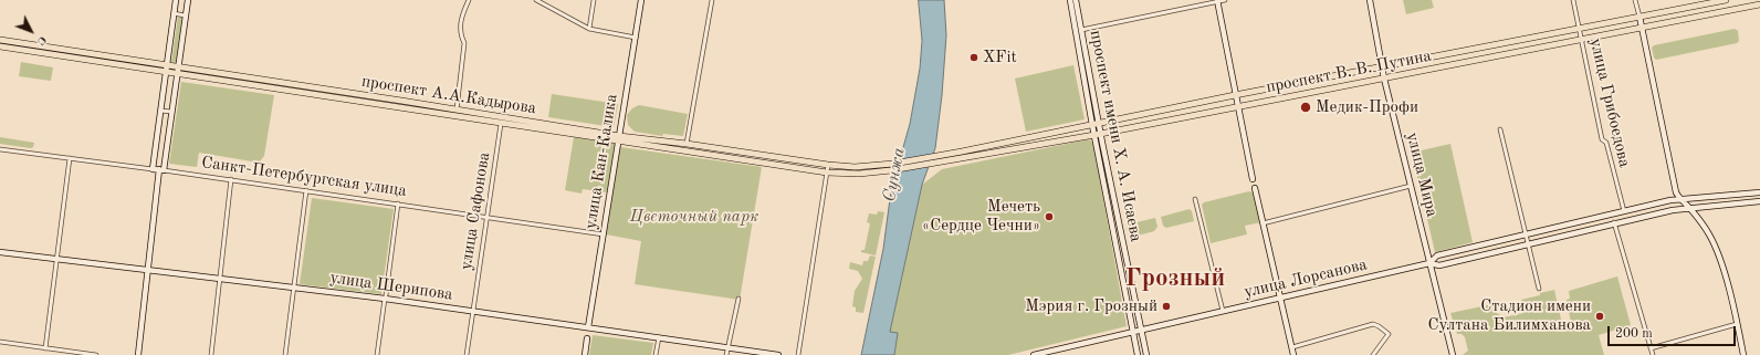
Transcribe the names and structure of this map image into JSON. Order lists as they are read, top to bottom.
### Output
{
  "streets": {
    "main road": [
      "проспект В. В. Путина",
      "проспект А.А.Кадырова",
      "проспект имени Х. А. Исаева",
      "улица Кан-Калика",
      "улица Мира",
      "Санкт-Петербургская улица",
      "улица Лорсанова",
      "улица Шерипова"
    ],
    "street": ["улица Грибоедова", "улица Сафонова"]
  },
  "crossings": [
    ["проспект В. В. Путина", "проспект А.А.Кадырова"],
    ["проспект В. В. Путина", "улица Грибоедова"],
    ["проспект В. В. Путина", "проспект имени Х. А. Исаева"],
    ["проспект В. В. Путина", "улица Мира"],
    ["проспект А.А.Кадырова", "улица Кан-Калика"],
    ["проспект А.А.Кадырова", "улица Сафонова"],
    ["улица Грибоедова", "улица Лорсанова"],
    ["проспект имени Х. А. Исаева", "улица Лорсанова"],
    ["улица Кан-Калика", "Санкт-Петербургская улица"],
    ["улица Кан-Калика", "улица Шерипова"],
    ["улица Мира", "улица Лорсанова"],
    ["Санкт-Петербургская улица", "улица Сафонова"],
    ["улица Сафонова", "улица Шерипова"]
  ],
  "districts": ["Грозный"],
  "water": ["Сунжа"],
  "parks": ["Цветочный парк"],
  "places": [
    "XFit",
    "Медик-Профи",
    "Мечеть «Сердце Чечни»",
    "Мэрия г. Грозный",
    "Стадион имени Султана Билимханова"
  ],
  "scale_bar": "200 m",
  "north": "bottom right"
}
